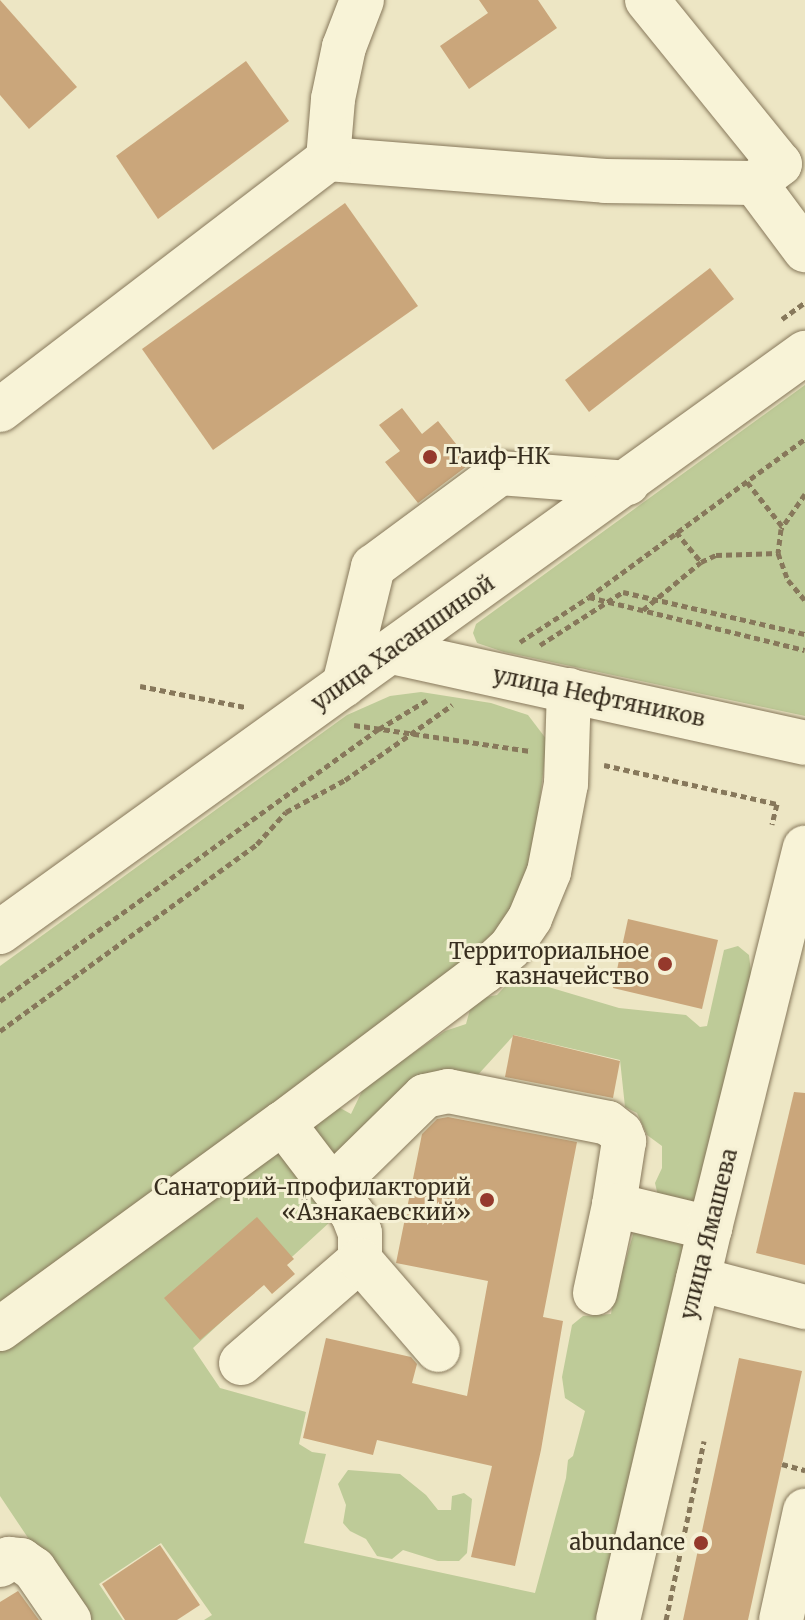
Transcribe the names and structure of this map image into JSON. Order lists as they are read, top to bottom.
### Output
{
  "streets": {
    "street": ["улица Хасаншиной", "улица Нефтяников", "улица Ямашева"]
  },
  "crossings": [
    ["улица Хасаншиной", "улица Нефтяников"]
  ],
  "places": [
    "Таиф-НК",
    "Территориальное казначейство",
    "Санаторий-профилакторий «Азнакаевский»",
    "abundance"
  ]
}
